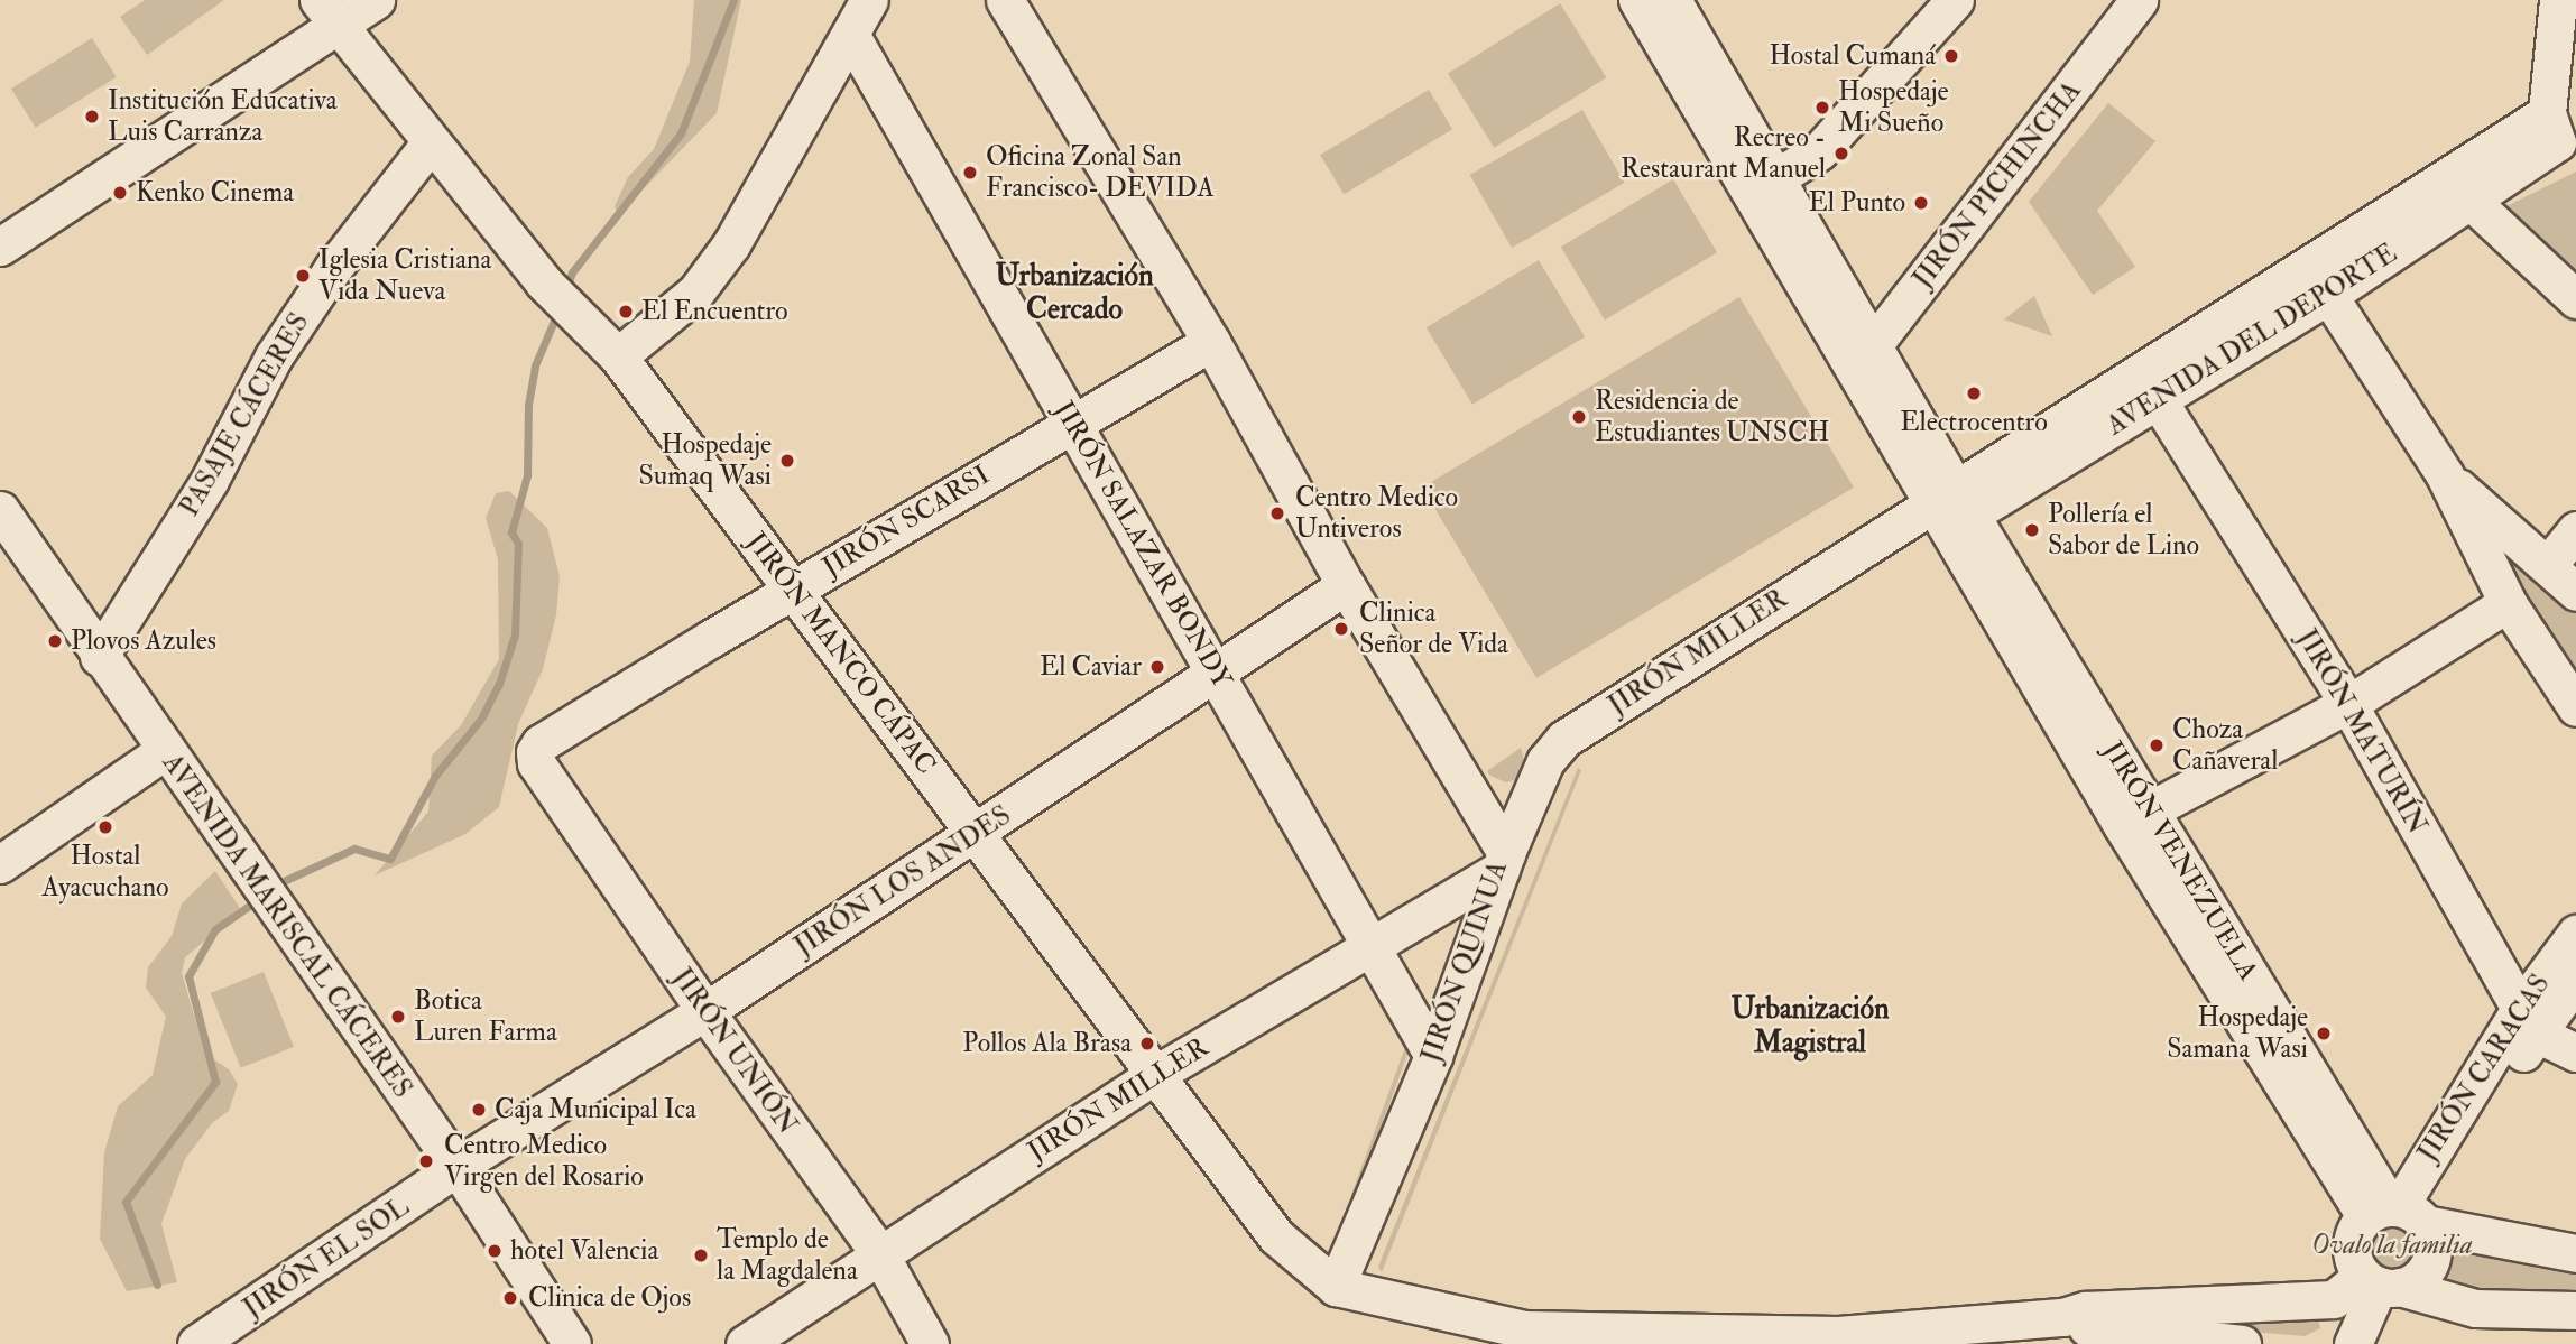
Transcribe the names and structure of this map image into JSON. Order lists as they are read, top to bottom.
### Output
{
  "streets": {
    "street": [
      "JIRÓN PICHINCHA",
      "AVENIDA DEL DEPORTE",
      "PASAJE CÁCERES",
      "JIRÓN SCARSI",
      "JIRÓN SALAZAR BONDY",
      "JIRÓN MILLER",
      "JIRÓN MANCO CÁPAC",
      "JIRÓN MATURÍN",
      "JIRÓN VENEZUELA",
      "JIRÓN LOS ANDES",
      "AVENIDA MARISCAL CÁCERES",
      "JIRÓN QUINUA",
      "JIRÓN UNIÓN",
      "JIRÓN CARACAS",
      "JIRÓN EL SOL"
    ]
  },
  "crossings": [
    ["AVENIDA DEL DEPORTE", "JIRÓN MILLER"],
    ["AVENIDA DEL DEPORTE", "JIRÓN MATURÍN"],
    ["AVENIDA DEL DEPORTE", "JIRÓN VENEZUELA"],
    ["PASAJE CÁCERES", "JIRÓN MANCO CÁPAC"],
    ["PASAJE CÁCERES", "AVENIDA MARISCAL CÁCERES"],
    ["JIRÓN SCARSI", "JIRÓN SALAZAR BONDY"],
    ["JIRÓN SCARSI", "JIRÓN MANCO CÁPAC"],
    ["JIRÓN SCARSI", "JIRÓN QUINUA"],
    ["JIRÓN SCARSI", "JIRÓN UNIÓN"],
    ["JIRÓN SALAZAR BONDY", "JIRÓN MILLER"],
    ["JIRÓN SALAZAR BONDY", "JIRÓN LOS ANDES"],
    ["JIRÓN SALAZAR BONDY", "JIRÓN QUINUA"],
    ["JIRÓN MILLER", "JIRÓN MANCO CÁPAC"],
    ["JIRÓN MILLER", "JIRÓN VENEZUELA"],
    ["JIRÓN MILLER", "JIRÓN QUINUA"],
    ["JIRÓN MILLER", "JIRÓN UNIÓN"],
    ["JIRÓN MANCO CÁPAC", "JIRÓN LOS ANDES"],
    ["JIRÓN MANCO CÁPAC", "JIRÓN QUINUA"],
    ["JIRÓN MATURÍN", "JIRÓN CARACAS"],
    ["JIRÓN VENEZUELA", "JIRÓN CARACAS"],
    ["JIRÓN LOS ANDES", "AVENIDA MARISCAL CÁCERES"],
    ["JIRÓN LOS ANDES", "JIRÓN QUINUA"],
    ["JIRÓN LOS ANDES", "JIRÓN UNIÓN"],
    ["JIRÓN LOS ANDES", "JIRÓN EL SOL"],
    ["AVENIDA MARISCAL CÁCERES", "JIRÓN EL SOL"]
  ],
  "districts": ["Urbanización Cercado", "Urbanización Magistral"],
  "parks": ["Ovalo la familia"],
  "places": [
    "Hostal Cumaná",
    "Hospedaje Mi Sueño",
    "Institución Educativa Luis Carranza",
    "Recreo - Restaurant Manuel",
    "Oficina Zonal San Francisco- DEVIDA",
    "Kenko Cinema",
    "El Punto",
    "Iglesia Cristiana Vida Nueva",
    "El Encuentro",
    "Electrocentro",
    "Residencia de Estudiantes UNSCH",
    "Hospedaje Sumaq Wasi",
    "Centro Medico Untiveros",
    "Pollería el Sabor de Lino",
    "Clinica Señor de Vida",
    "Plovos Azules",
    "El Caviar",
    "Choza Cañaveral",
    "Hostal Ayacuchano",
    "Botica Luren Farma",
    "Hospedaje Samana Wasi",
    "Pollos Ala Brasa",
    "Caja Municipal Ica",
    "Centro Medico Virgen del Rosario",
    "hotel Valencia",
    "Templo de la Magdalena",
    "Clinica de Ojos"
  ]
}
